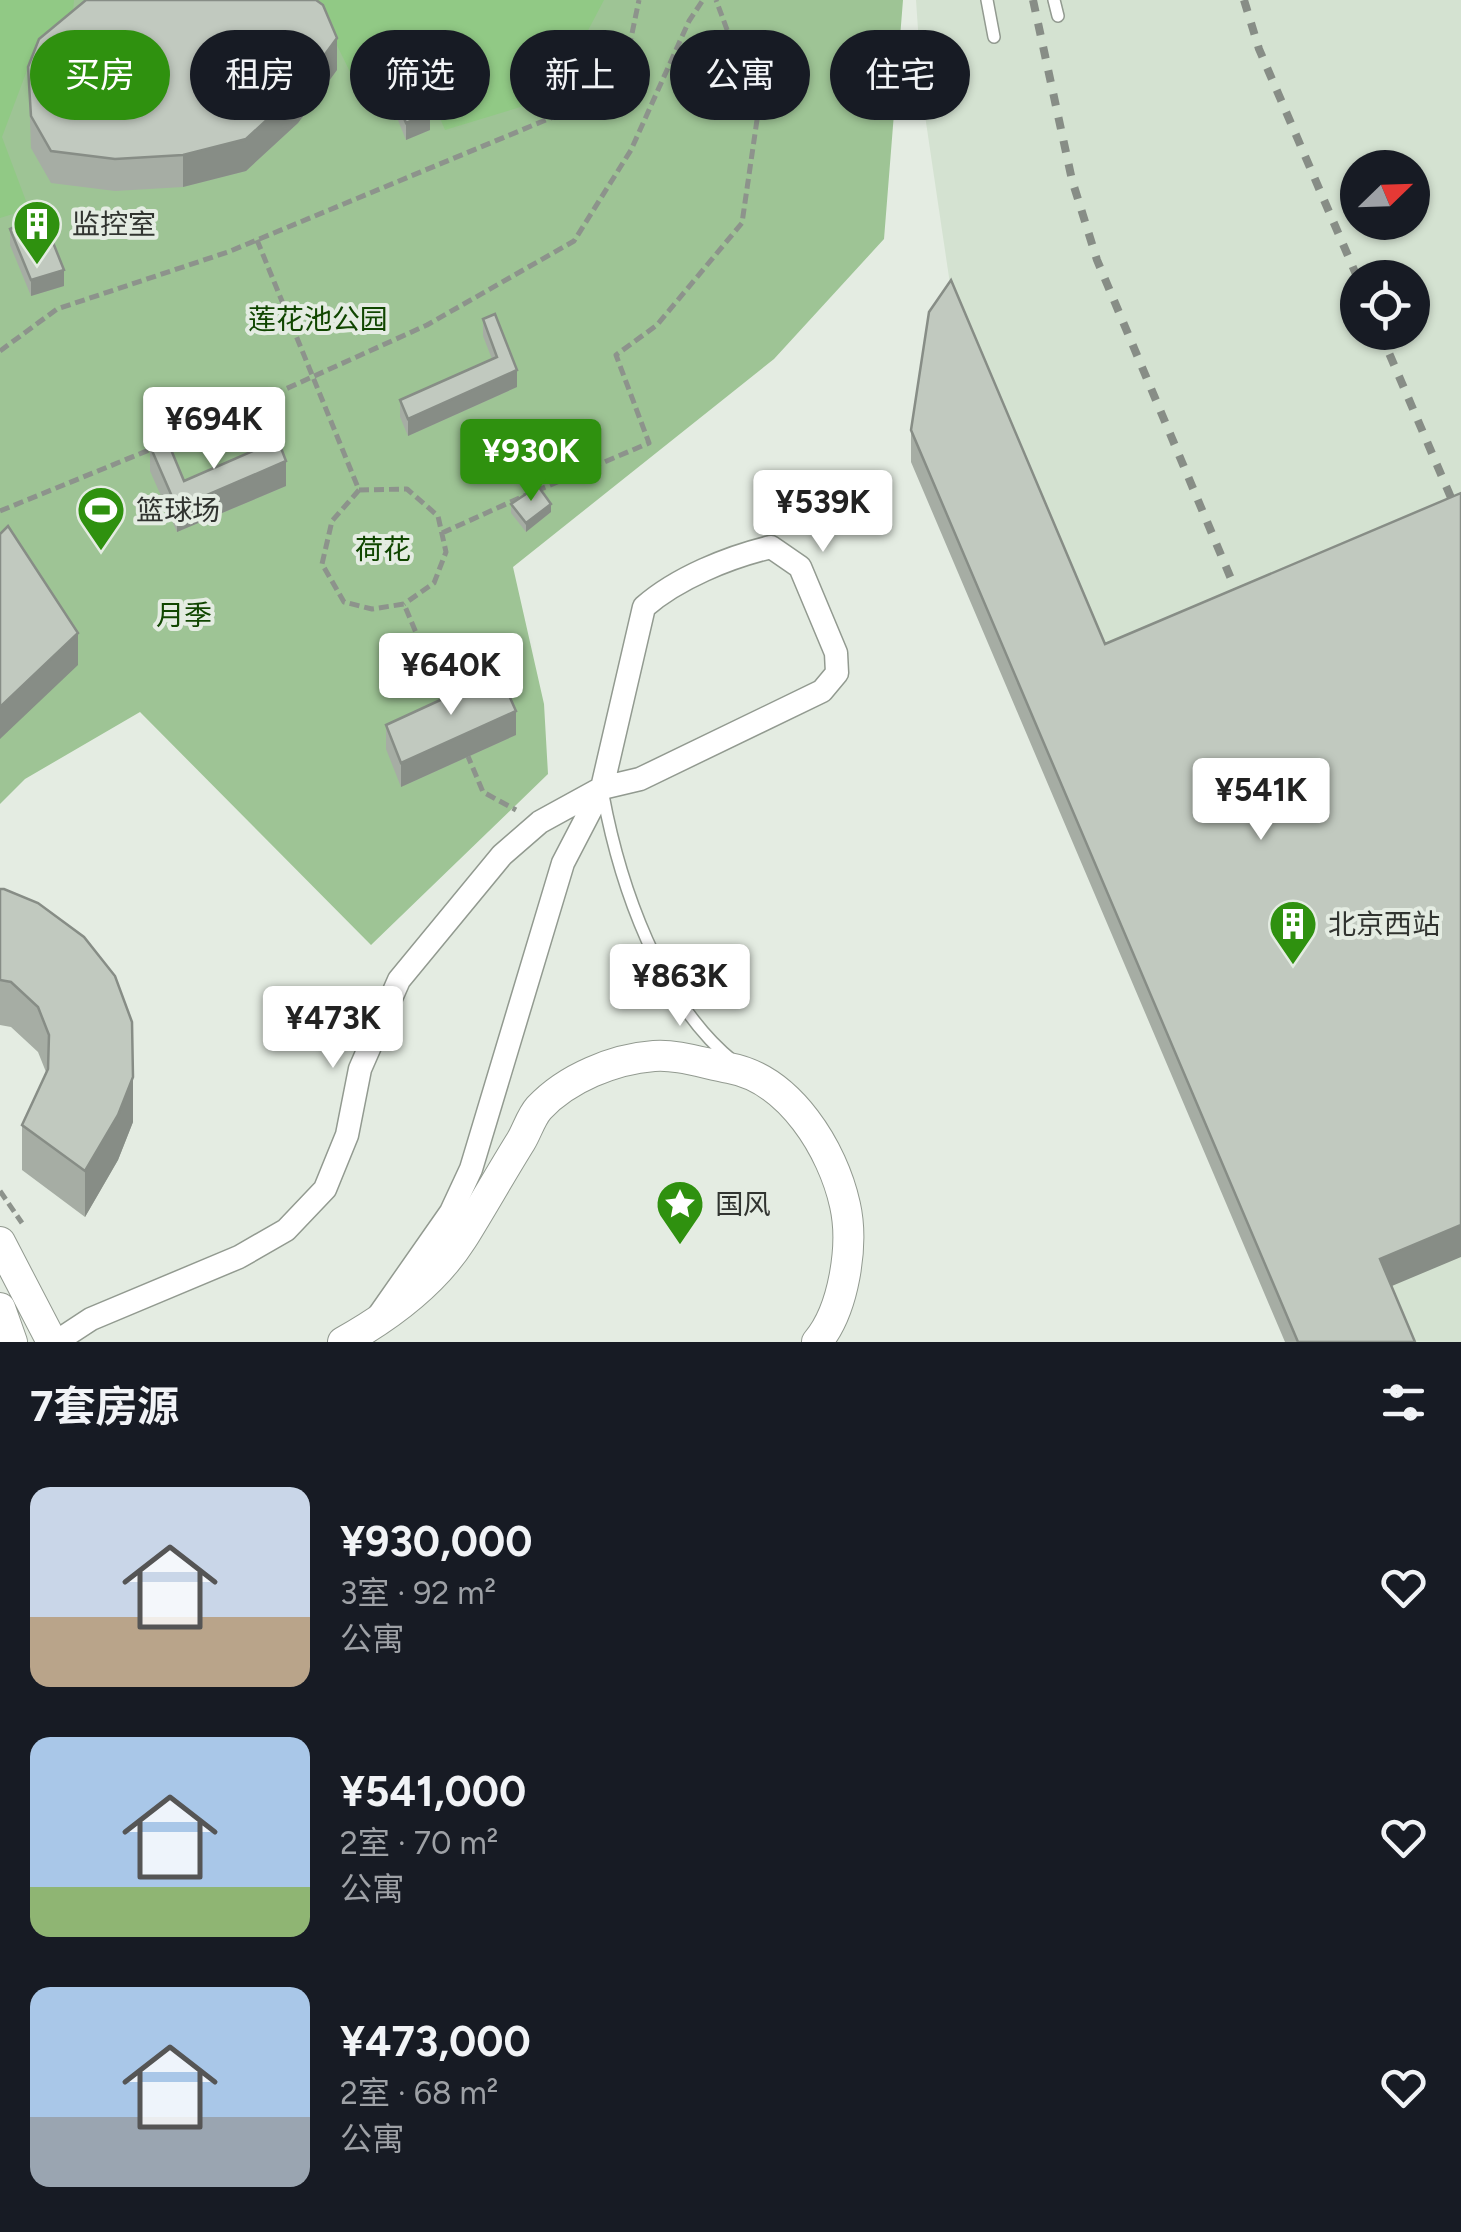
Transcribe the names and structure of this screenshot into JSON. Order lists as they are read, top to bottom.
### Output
{
  "parks": ["莲花池公园", "荷花", "月季"],
  "places": {
    "building": ["监控室", "北京西站"],
    "sports": ["篮球场"],
    "place": ["国风"]
  },
  "north": "top right",
  "page": {
    "chip": [
      "买房",
      "租房",
      "筛选",
      "新上",
      "公寓",
      "住宅"
    ],
    "price": [
      "¥694K",
      "¥930K",
      "¥539K",
      "¥640K",
      "¥541K",
      "¥863K",
      "¥473K"
    ],
    "heading": "7套房源",
    "list": [
      {
        "name": "¥930,000",
        "note": "3室 · 92 m² · 公寓"
      },
      {
        "name": "¥541,000",
        "note": "2室 · 70 m² · 公寓"
      },
      {
        "name": "¥473,000",
        "note": "2室 · 68 m² · 公寓"
      }
    ]
  }
}
